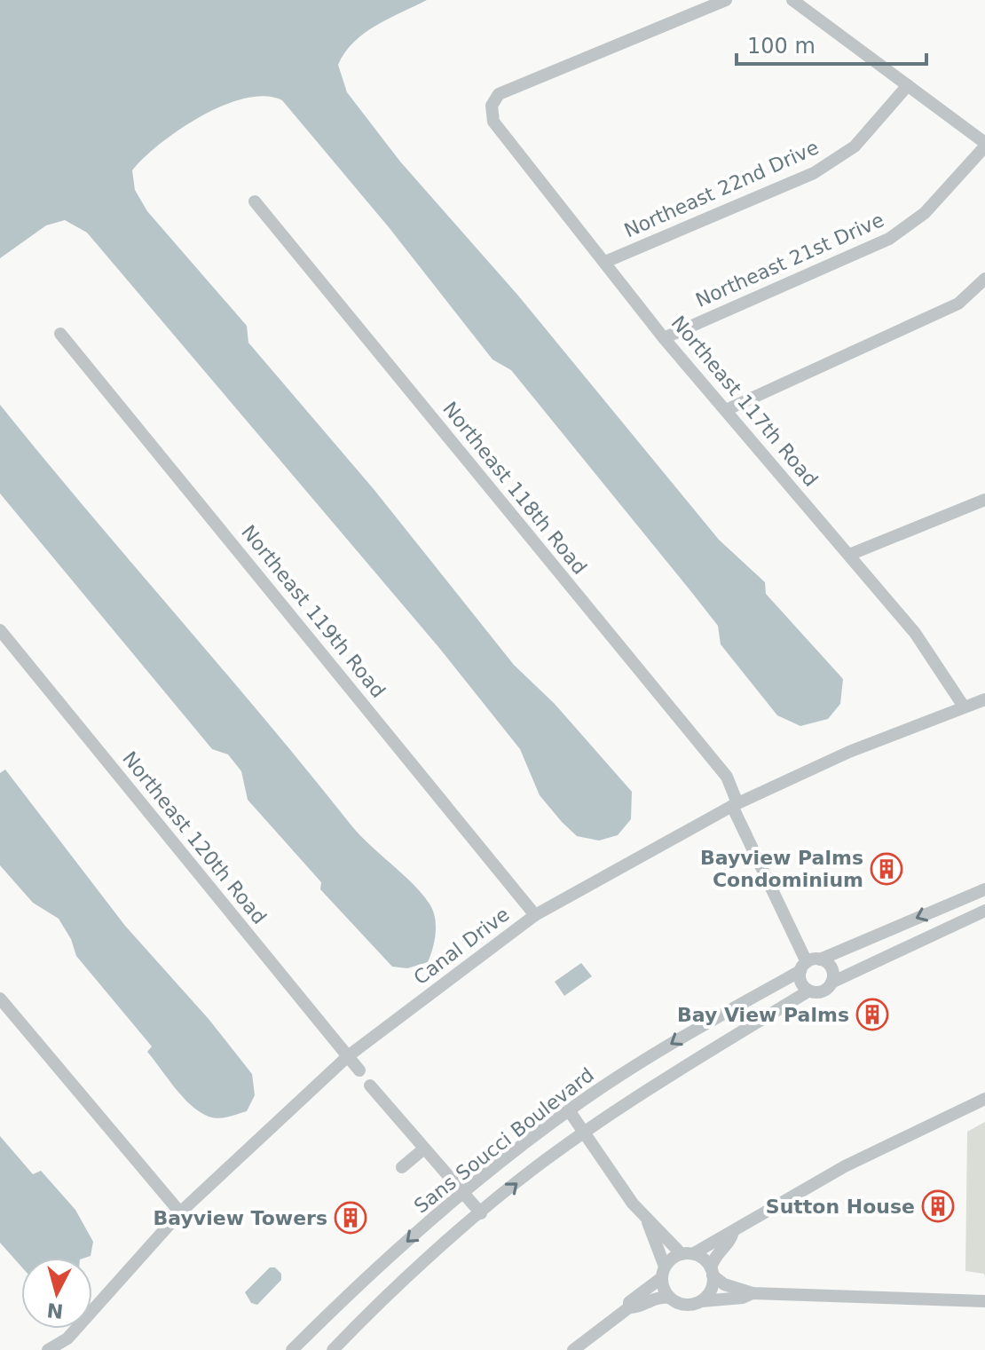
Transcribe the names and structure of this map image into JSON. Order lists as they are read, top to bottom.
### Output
{
  "streets": {
    "street": [
      "Northeast 22nd Drive",
      "Northeast 21st Drive",
      "Northeast 117th Road",
      "Northeast 118th Road",
      "Northeast 119th Road",
      "Northeast 120th Road",
      "Canal Drive",
      "Sans Soucci Boulevard"
    ]
  },
  "crossings": [
    ["Northeast 22nd Drive", "Northeast 117th Road"],
    ["Northeast 21st Drive", "Northeast 117th Road"],
    ["Northeast 117th Road", "Canal Drive"],
    ["Northeast 118th Road", "Canal Drive"],
    ["Northeast 118th Road", "Sans Soucci Boulevard"],
    ["Northeast 119th Road", "Canal Drive"],
    ["Northeast 120th Road", "Canal Drive"]
  ],
  "places": {
    "building": [
      "Bayview Palms Condominium",
      "Bay View Palms",
      "Sutton House",
      "Bayview Towers"
    ]
  },
  "scale_bar": "100 m",
  "north": "bottom"
}
